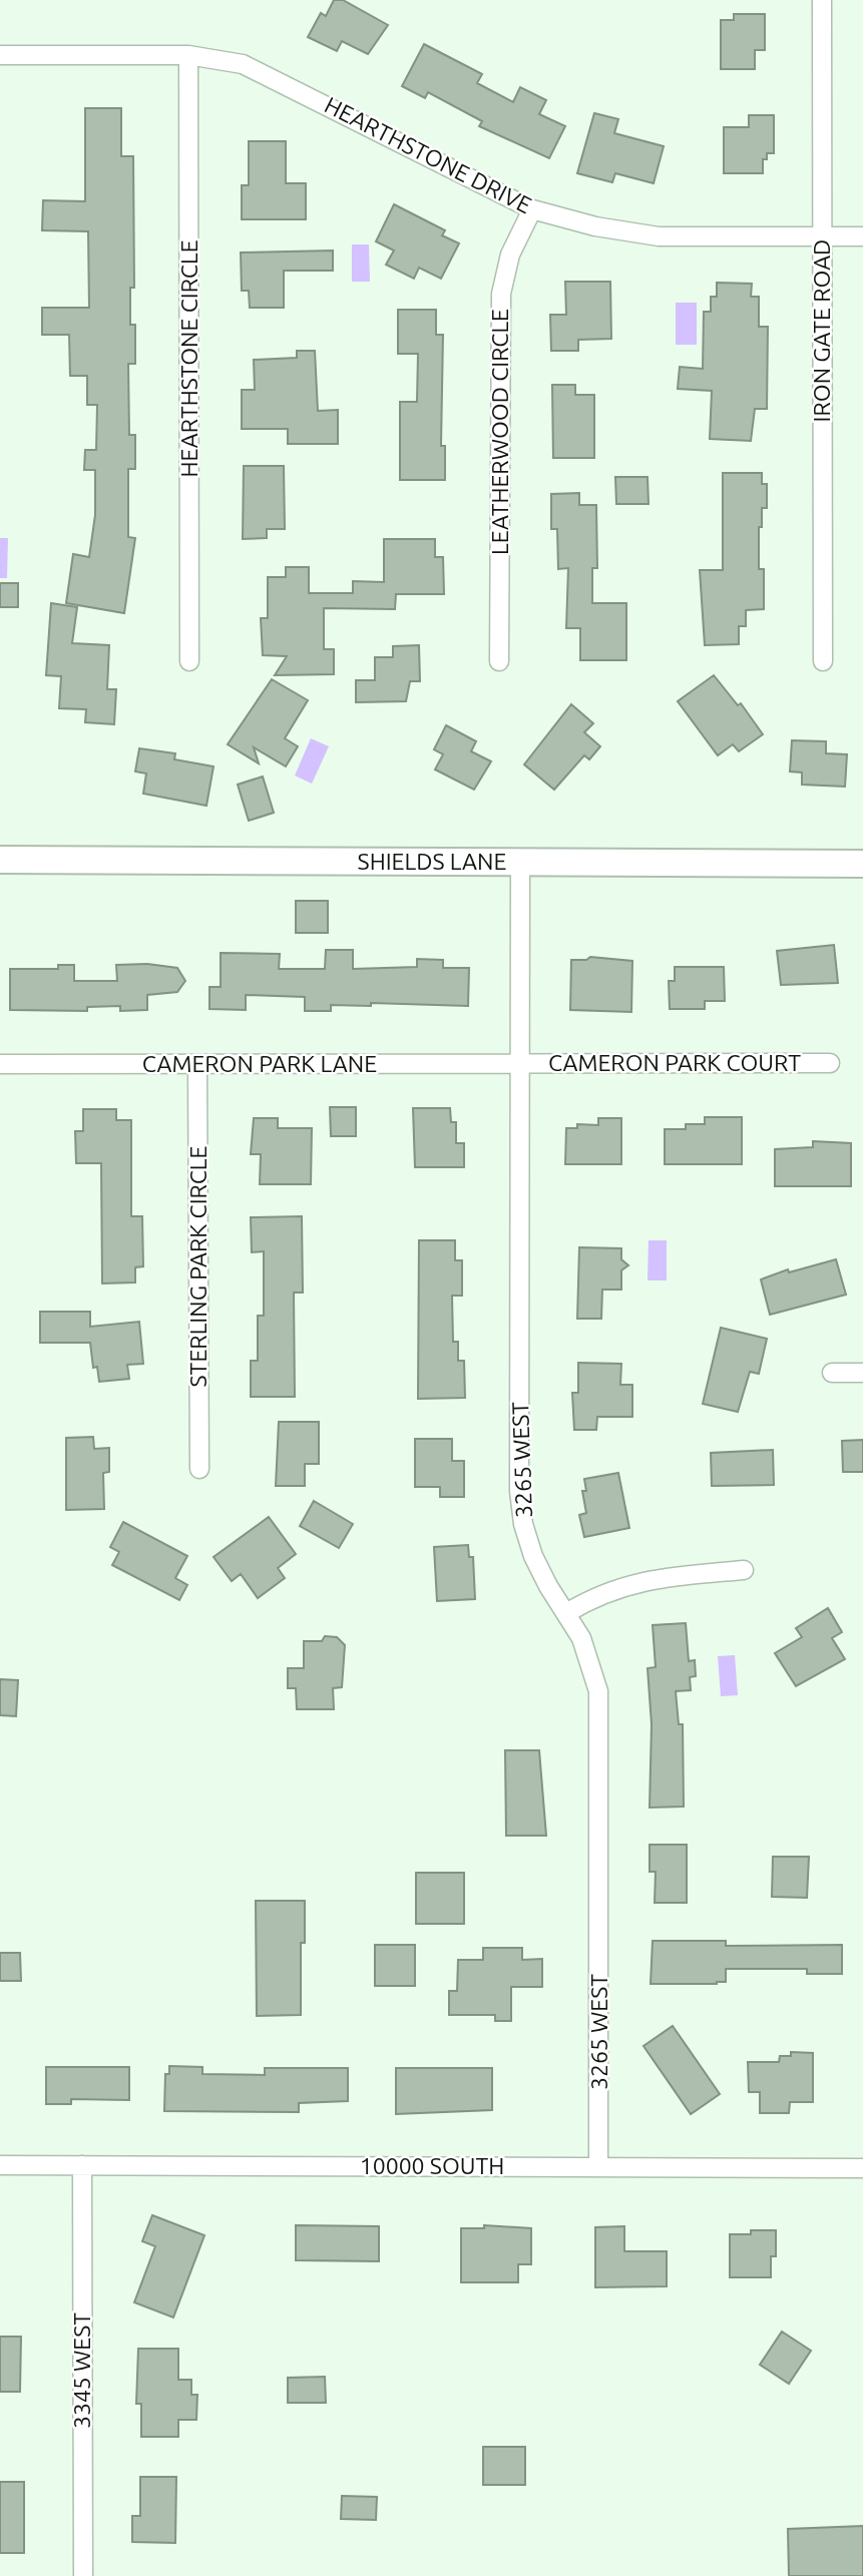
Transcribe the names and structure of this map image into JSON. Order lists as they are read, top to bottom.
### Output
{
  "streets": {
    "main road": ["SHIELDS LANE"],
    "street": [
      "HEARTHSTONE DRIVE",
      "IRON GATE ROAD",
      "HEARTHSTONE CIRCLE",
      "LEATHERWOOD CIRCLE",
      "CAMERON PARK COURT",
      "CAMERON PARK LANE",
      "STERLING PARK CIRCLE",
      "3265 WEST",
      "10000 SOUTH",
      "3345 WEST"
    ]
  },
  "crossings": [
    ["HEARTHSTONE DRIVE", "IRON GATE ROAD"],
    ["HEARTHSTONE DRIVE", "HEARTHSTONE CIRCLE"],
    ["HEARTHSTONE DRIVE", "LEATHERWOOD CIRCLE"],
    ["SHIELDS LANE", "3265 WEST"],
    ["CAMERON PARK COURT", "CAMERON PARK LANE"],
    ["CAMERON PARK COURT", "3265 WEST"],
    ["CAMERON PARK LANE", "STERLING PARK CIRCLE"],
    ["CAMERON PARK LANE", "3265 WEST"],
    ["3265 WEST", "10000 SOUTH"],
    ["10000 SOUTH", "3345 WEST"]
  ]
}
